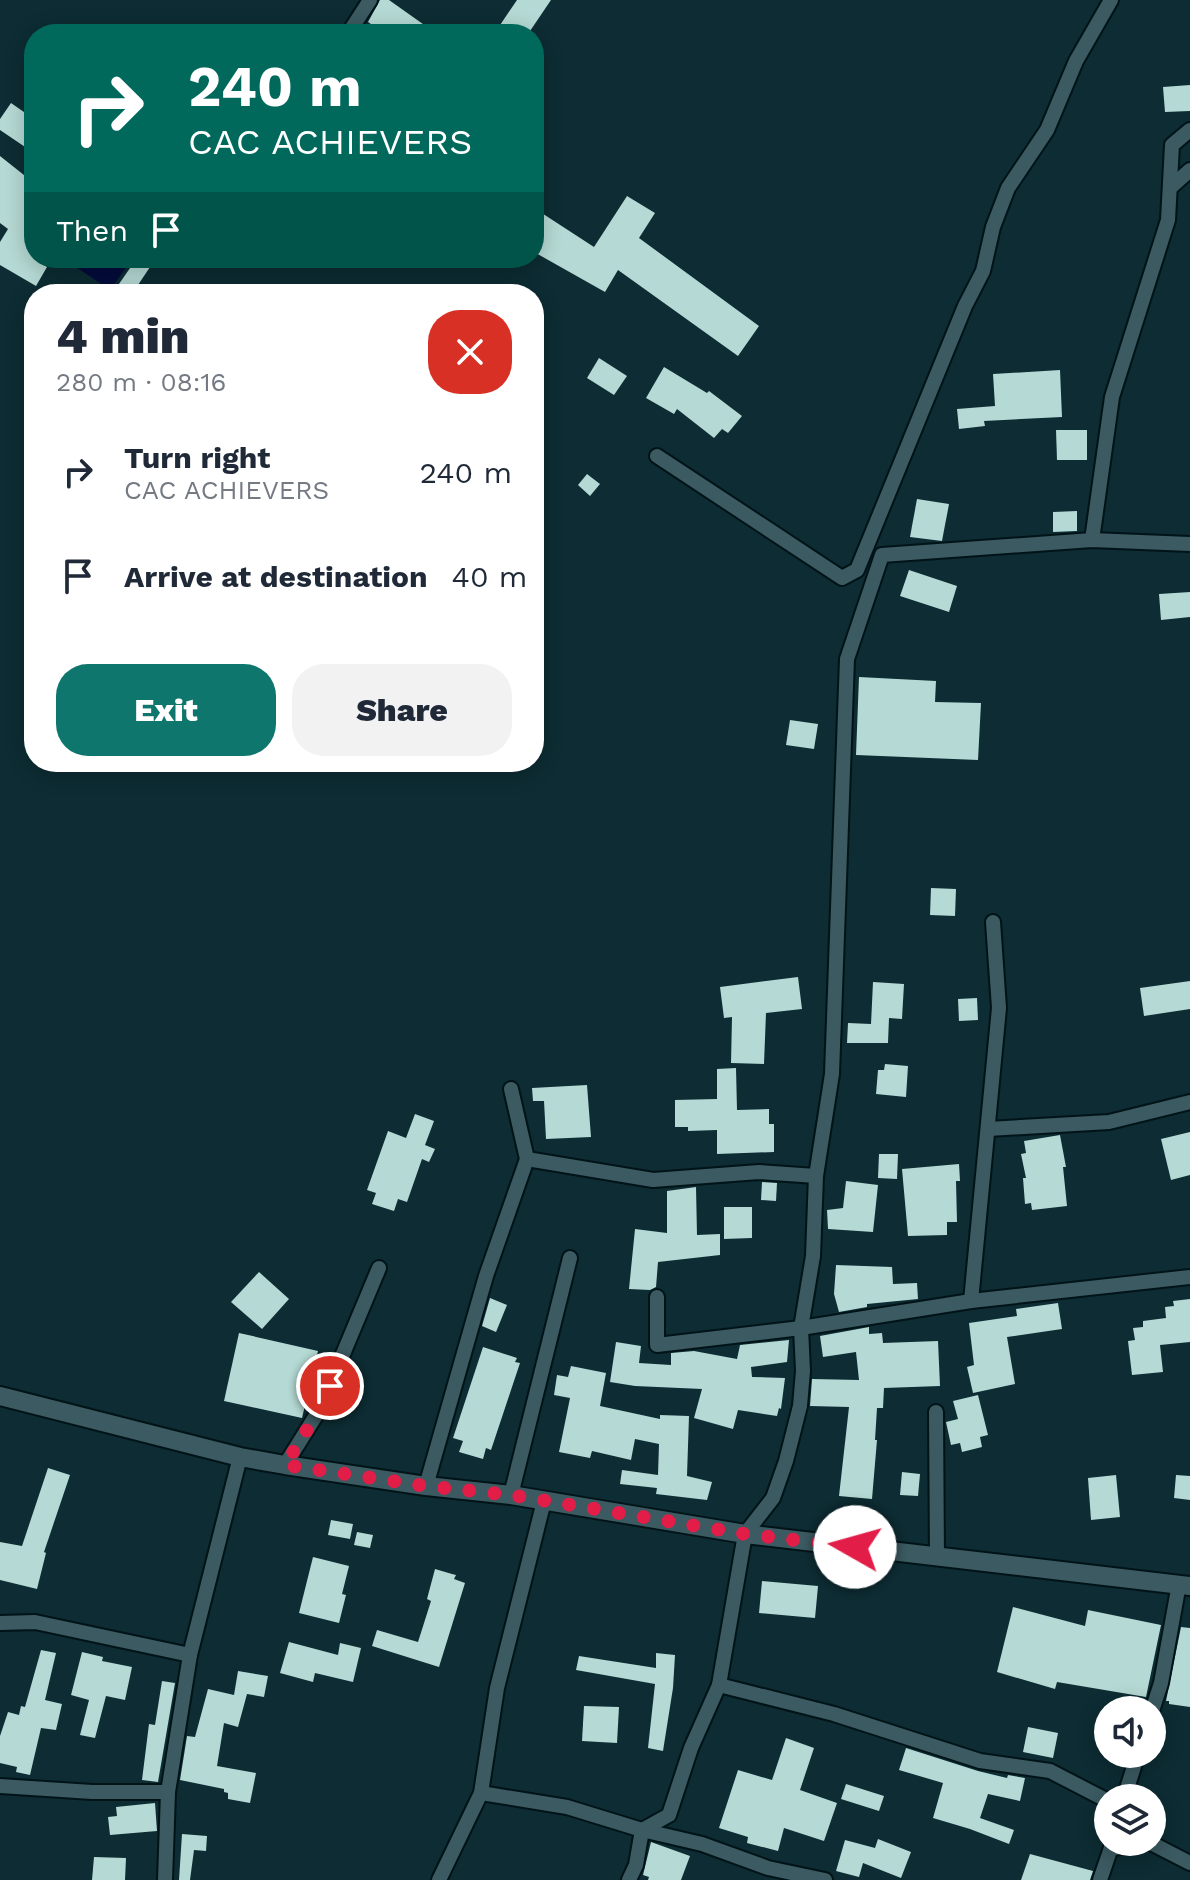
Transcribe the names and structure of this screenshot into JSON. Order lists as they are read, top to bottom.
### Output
{
  "page": {
    "turn": ["240 m", "CAC ACHIEVERS"],
    "then": "Then",
    "heading": ["4 min", "280 m · 08:16"],
    "list": [
      {
        "name": "Turn right",
        "note": "CAC ACHIEVERS",
        "value": "240 m"
      },
      {
        "name": "Arrive at destination",
        "value": "40 m"
      }
    ],
    "buttons": ["Exit", "Share"]
  }
}
